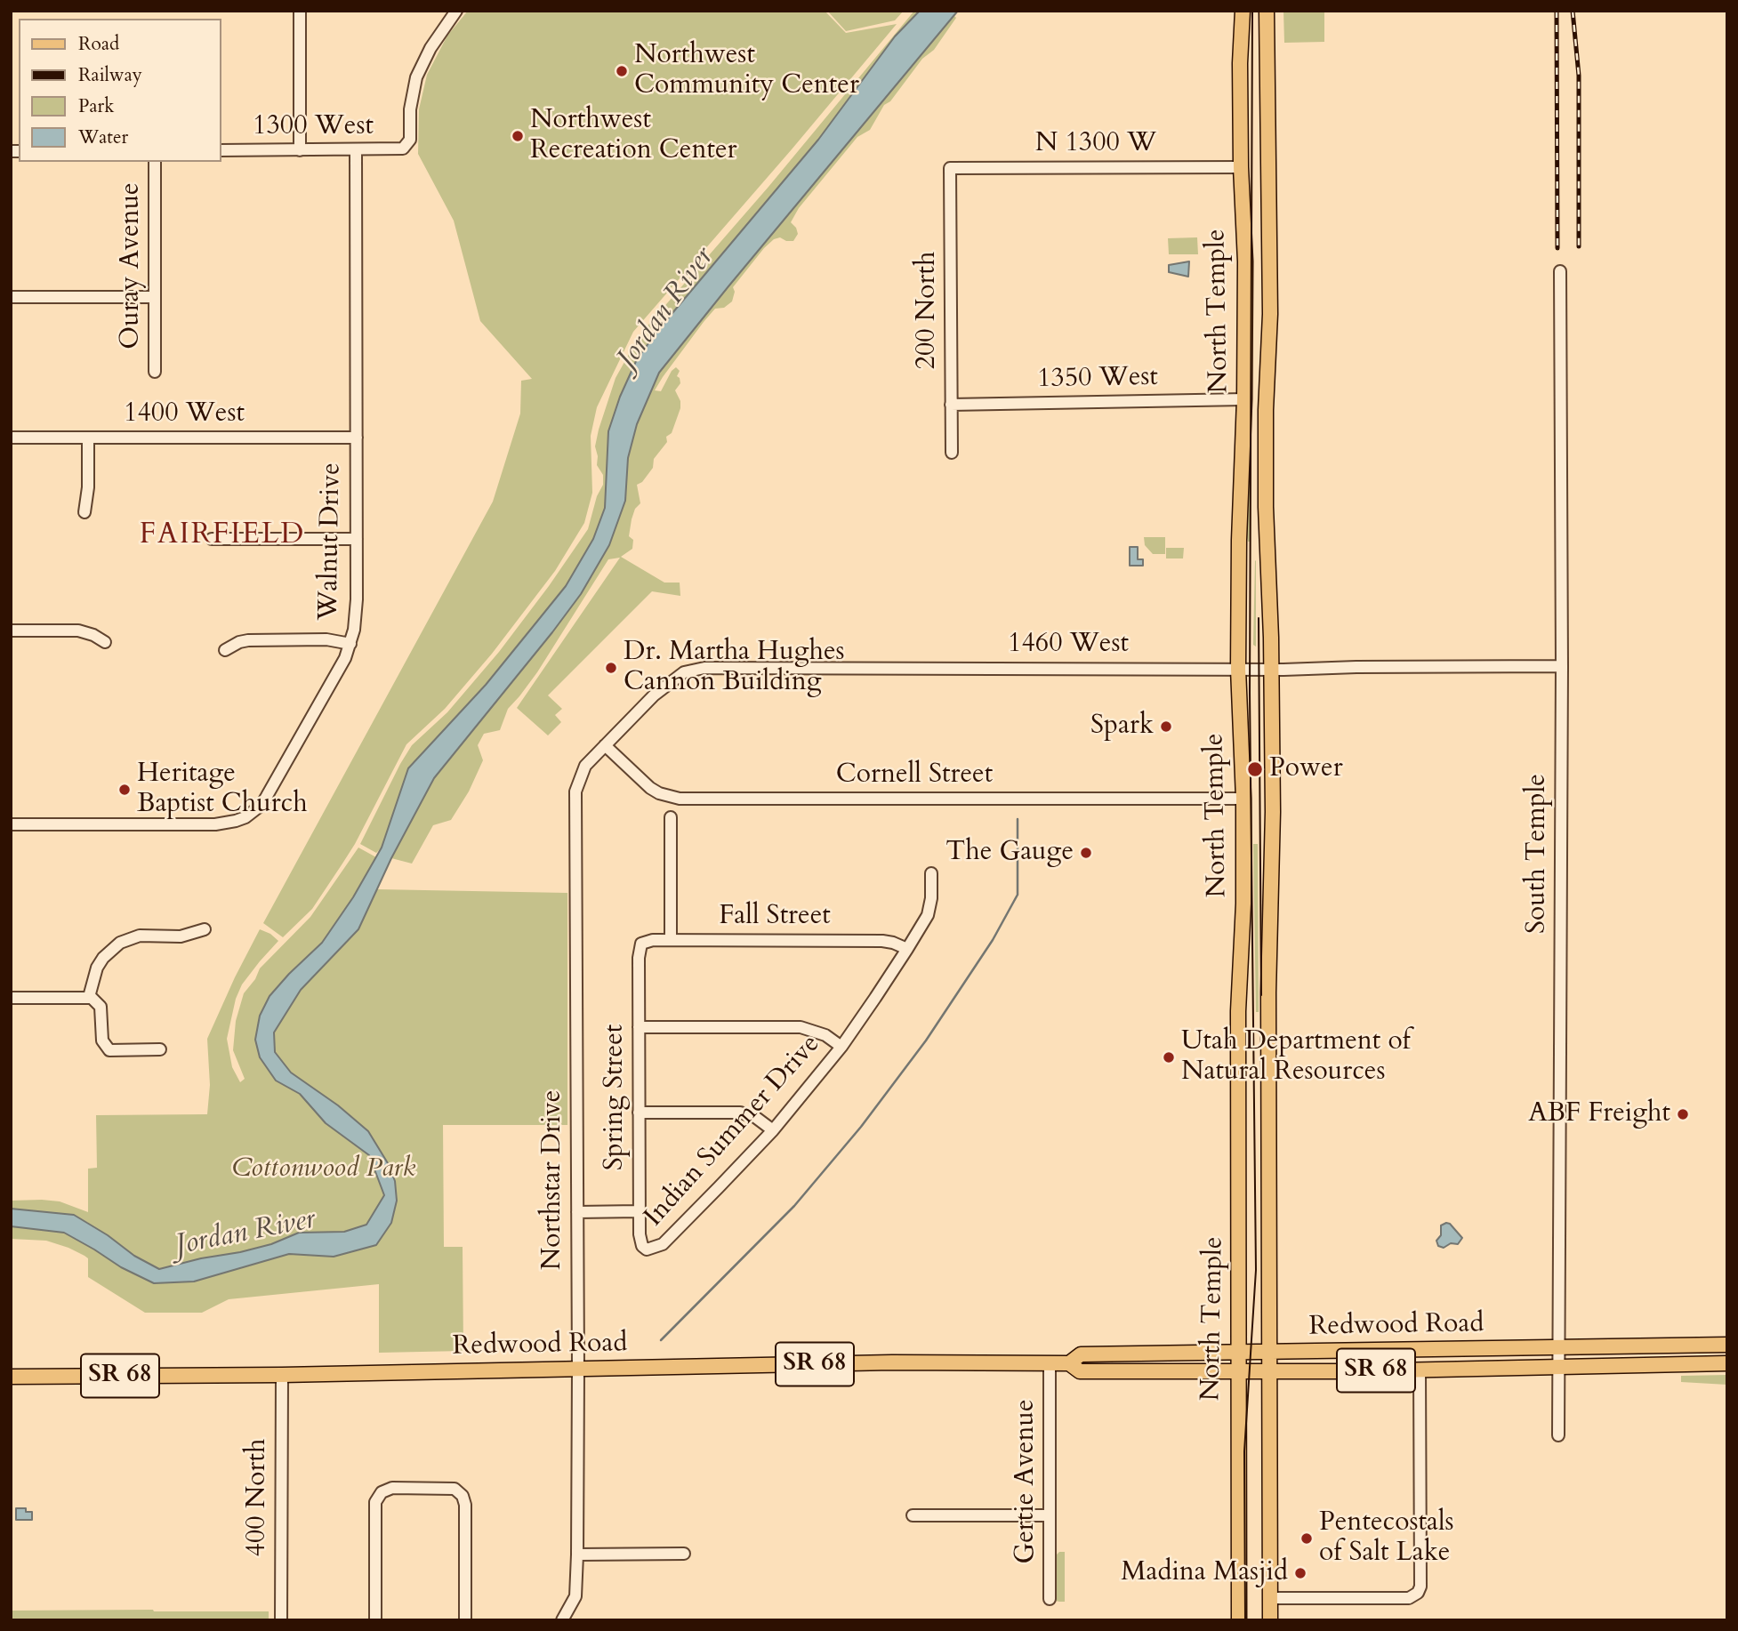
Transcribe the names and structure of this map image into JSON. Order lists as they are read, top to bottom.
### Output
{
  "streets": {
    "main road": ["North Temple", "Redwood Road", "SR 68"],
    "street": [
      "1300 West",
      "N 1300 W",
      "Ouray Avenue",
      "200 North",
      "1350 West",
      "1400 West",
      "Walnut Drive",
      "1460 West",
      "Cornell Street",
      "South Temple",
      "Fall Street",
      "Spring Street",
      "Indian Summer Drive",
      "Northstar Drive",
      "Gertie Avenue",
      "400 North"
    ]
  },
  "crossings": [
    ["1300 West", "Walnut Drive"],
    ["N 1300 W", "200 North"],
    ["N 1300 W", "North Temple"],
    ["200 North", "1350 West"],
    ["North Temple", "1350 West"],
    ["North Temple", "1460 West"],
    ["North Temple", "Cornell Street"],
    ["North Temple", "Redwood Road"],
    ["1400 West", "Walnut Drive"],
    ["1460 West", "Cornell Street"],
    ["1460 West", "South Temple"],
    ["1460 West", "Northstar Drive"],
    ["Cornell Street", "Northstar Drive"],
    ["South Temple", "Redwood Road"],
    ["Fall Street", "Spring Street"],
    ["Fall Street", "Indian Summer Drive"],
    ["Spring Street", "Indian Summer Drive"],
    ["Northstar Drive", "Redwood Road"],
    ["Redwood Road", "Gertie Avenue"],
    ["Redwood Road", "400 North"]
  ],
  "districts": ["FAIRFIELD"],
  "water": ["Jordan River"],
  "parks": ["Cottonwood Park"],
  "places": [
    "Northwest Community Center",
    "Northwest Recreation Center",
    "Dr. Martha Hughes Cannon Building",
    "Spark",
    "Power",
    "Heritage Baptist Church",
    "The Gauge",
    "Utah Department of Natural Resources",
    "ABF Freight",
    "Pentecostals of Salt Lake",
    "Madina Masjid"
  ],
  "legend": [
    "Road",
    "Railway",
    "Park",
    "Water"
  ]
}
